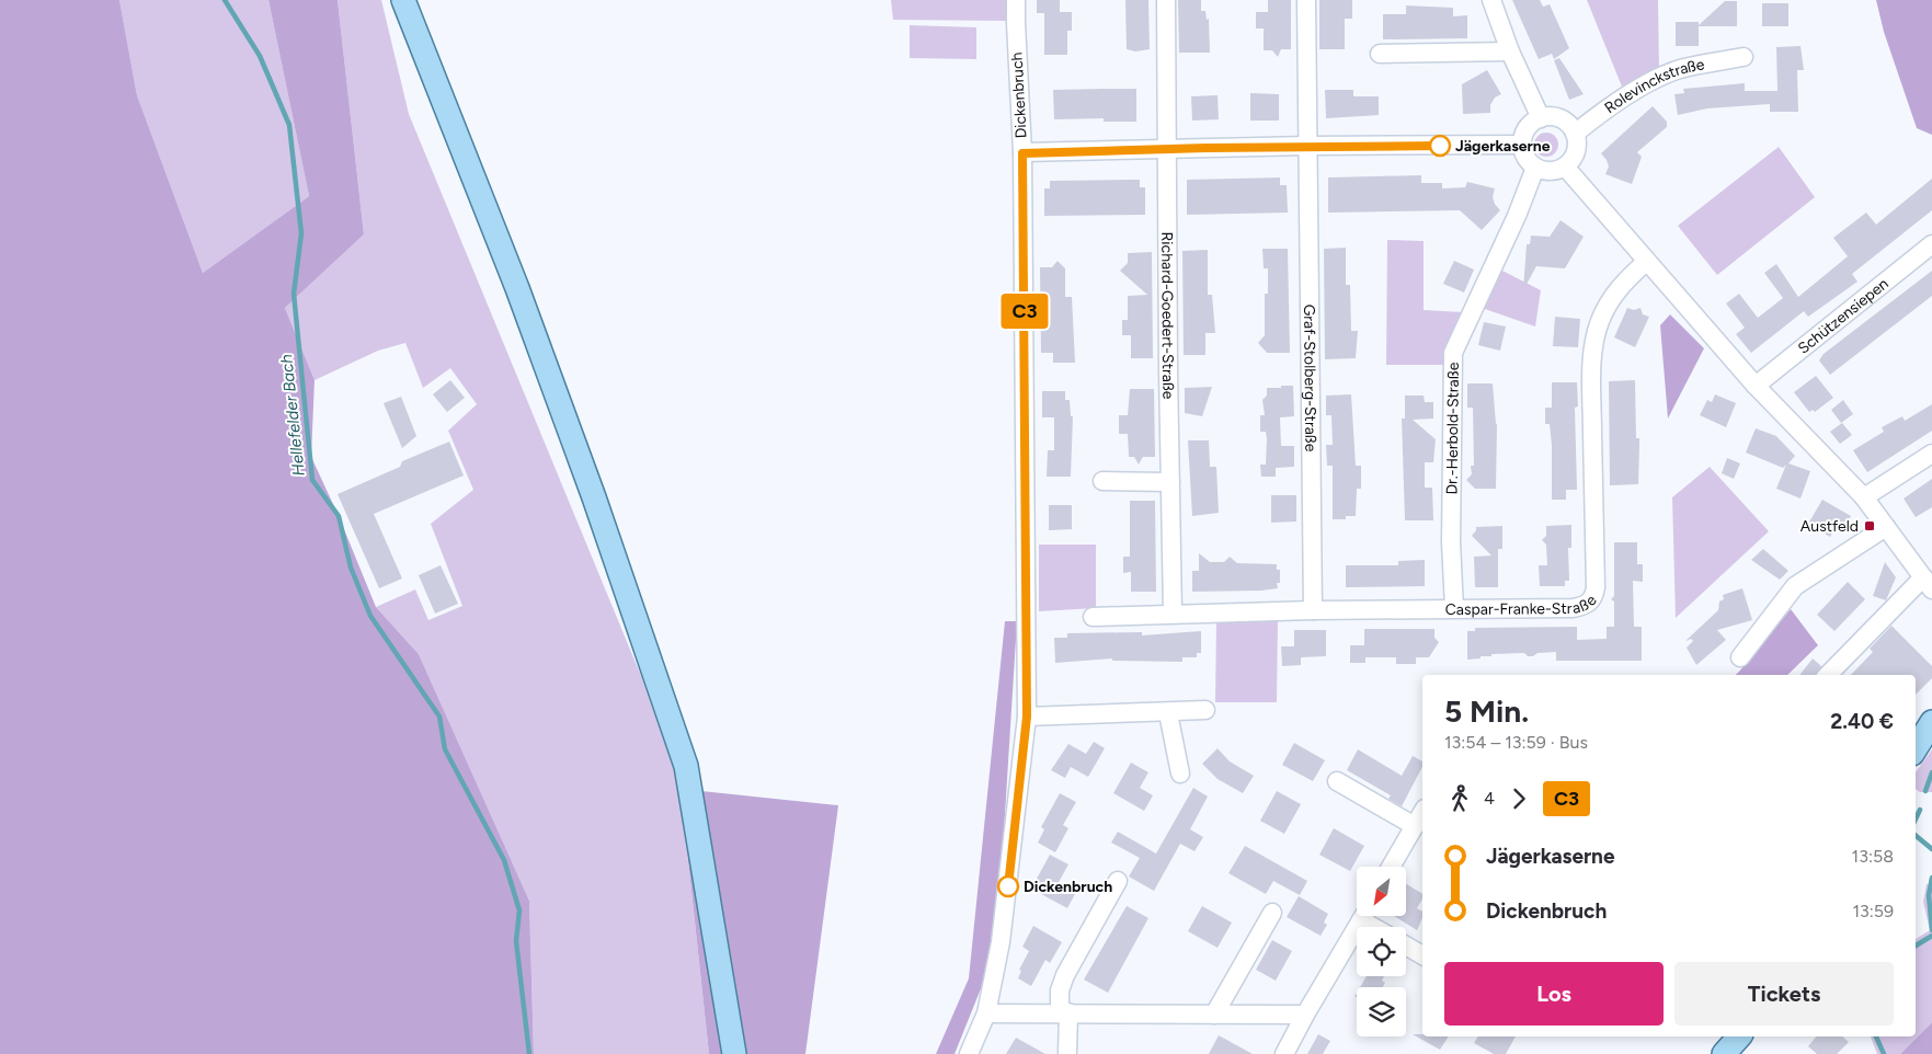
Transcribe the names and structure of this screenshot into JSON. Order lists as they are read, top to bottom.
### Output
{
  "streets": {
    "street": [
      "Rolevinckstraße",
      "Dickenbruch",
      "Richard-Goedert-Straße",
      "Schützensiepen",
      "Graf-Stolberg-Straße",
      "Dr.-Herbold-Straße",
      "Caspar-Franke-Straße"
    ]
  },
  "crossings": [
    ["Rolevinckstraße", "Dr.-Herbold-Straße"],
    ["Richard-Goedert-Straße", "Caspar-Franke-Straße"],
    ["Graf-Stolberg-Straße", "Caspar-Franke-Straße"],
    ["Dr.-Herbold-Straße", "Caspar-Franke-Straße"]
  ],
  "water": ["Hellefelder Bach"],
  "places": {
    "other": ["Jägerkaserne", "Dickenbruch"],
    "transit": ["Austfeld"]
  },
  "lines": ["bus line C3"],
  "north": "bottom left",
  "page": {
    "on_map": "C3",
    "heading": ["5 Min.", "13:54 – 13:59 · Bus", "2.40 €"],
    "legs": ["4", "C3"],
    "list": [
      {
        "name": "Jägerkaserne",
        "value": "13:58"
      },
      {
        "name": "Dickenbruch",
        "value": "13:59"
      }
    ],
    "buttons": ["Los", "Tickets"]
  }
}
